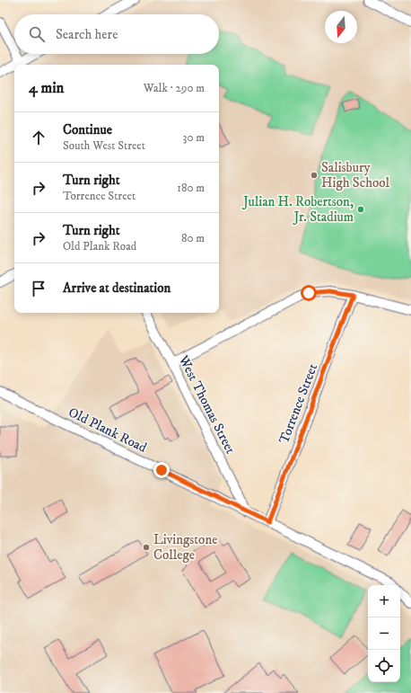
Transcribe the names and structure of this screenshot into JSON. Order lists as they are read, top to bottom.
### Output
{
  "streets": {
    "street": ["Torrence Street", "West Thomas Street", "Old Plank Road"]
  },
  "crossings": [
    ["Torrence Street", "Old Plank Road"],
    ["West Thomas Street", "Old Plank Road"]
  ],
  "places": ["Salisbury High School", "Julian H. Robertson, Jr. Stadium", "Livingstone College"],
  "north": "bottom",
  "page": {
    "search": "Search here",
    "heading": ["4 min", "Walk · 290 m"],
    "list": [
      ["Continue", "South West Street", "30 m"],
      ["Turn right", "Torrence Street", "180 m"],
      ["Turn right", "Old Plank Road", "80 m"],
      "Arrive at destination"
    ],
    "map_buttons": ["+", "−"]
  }
}
